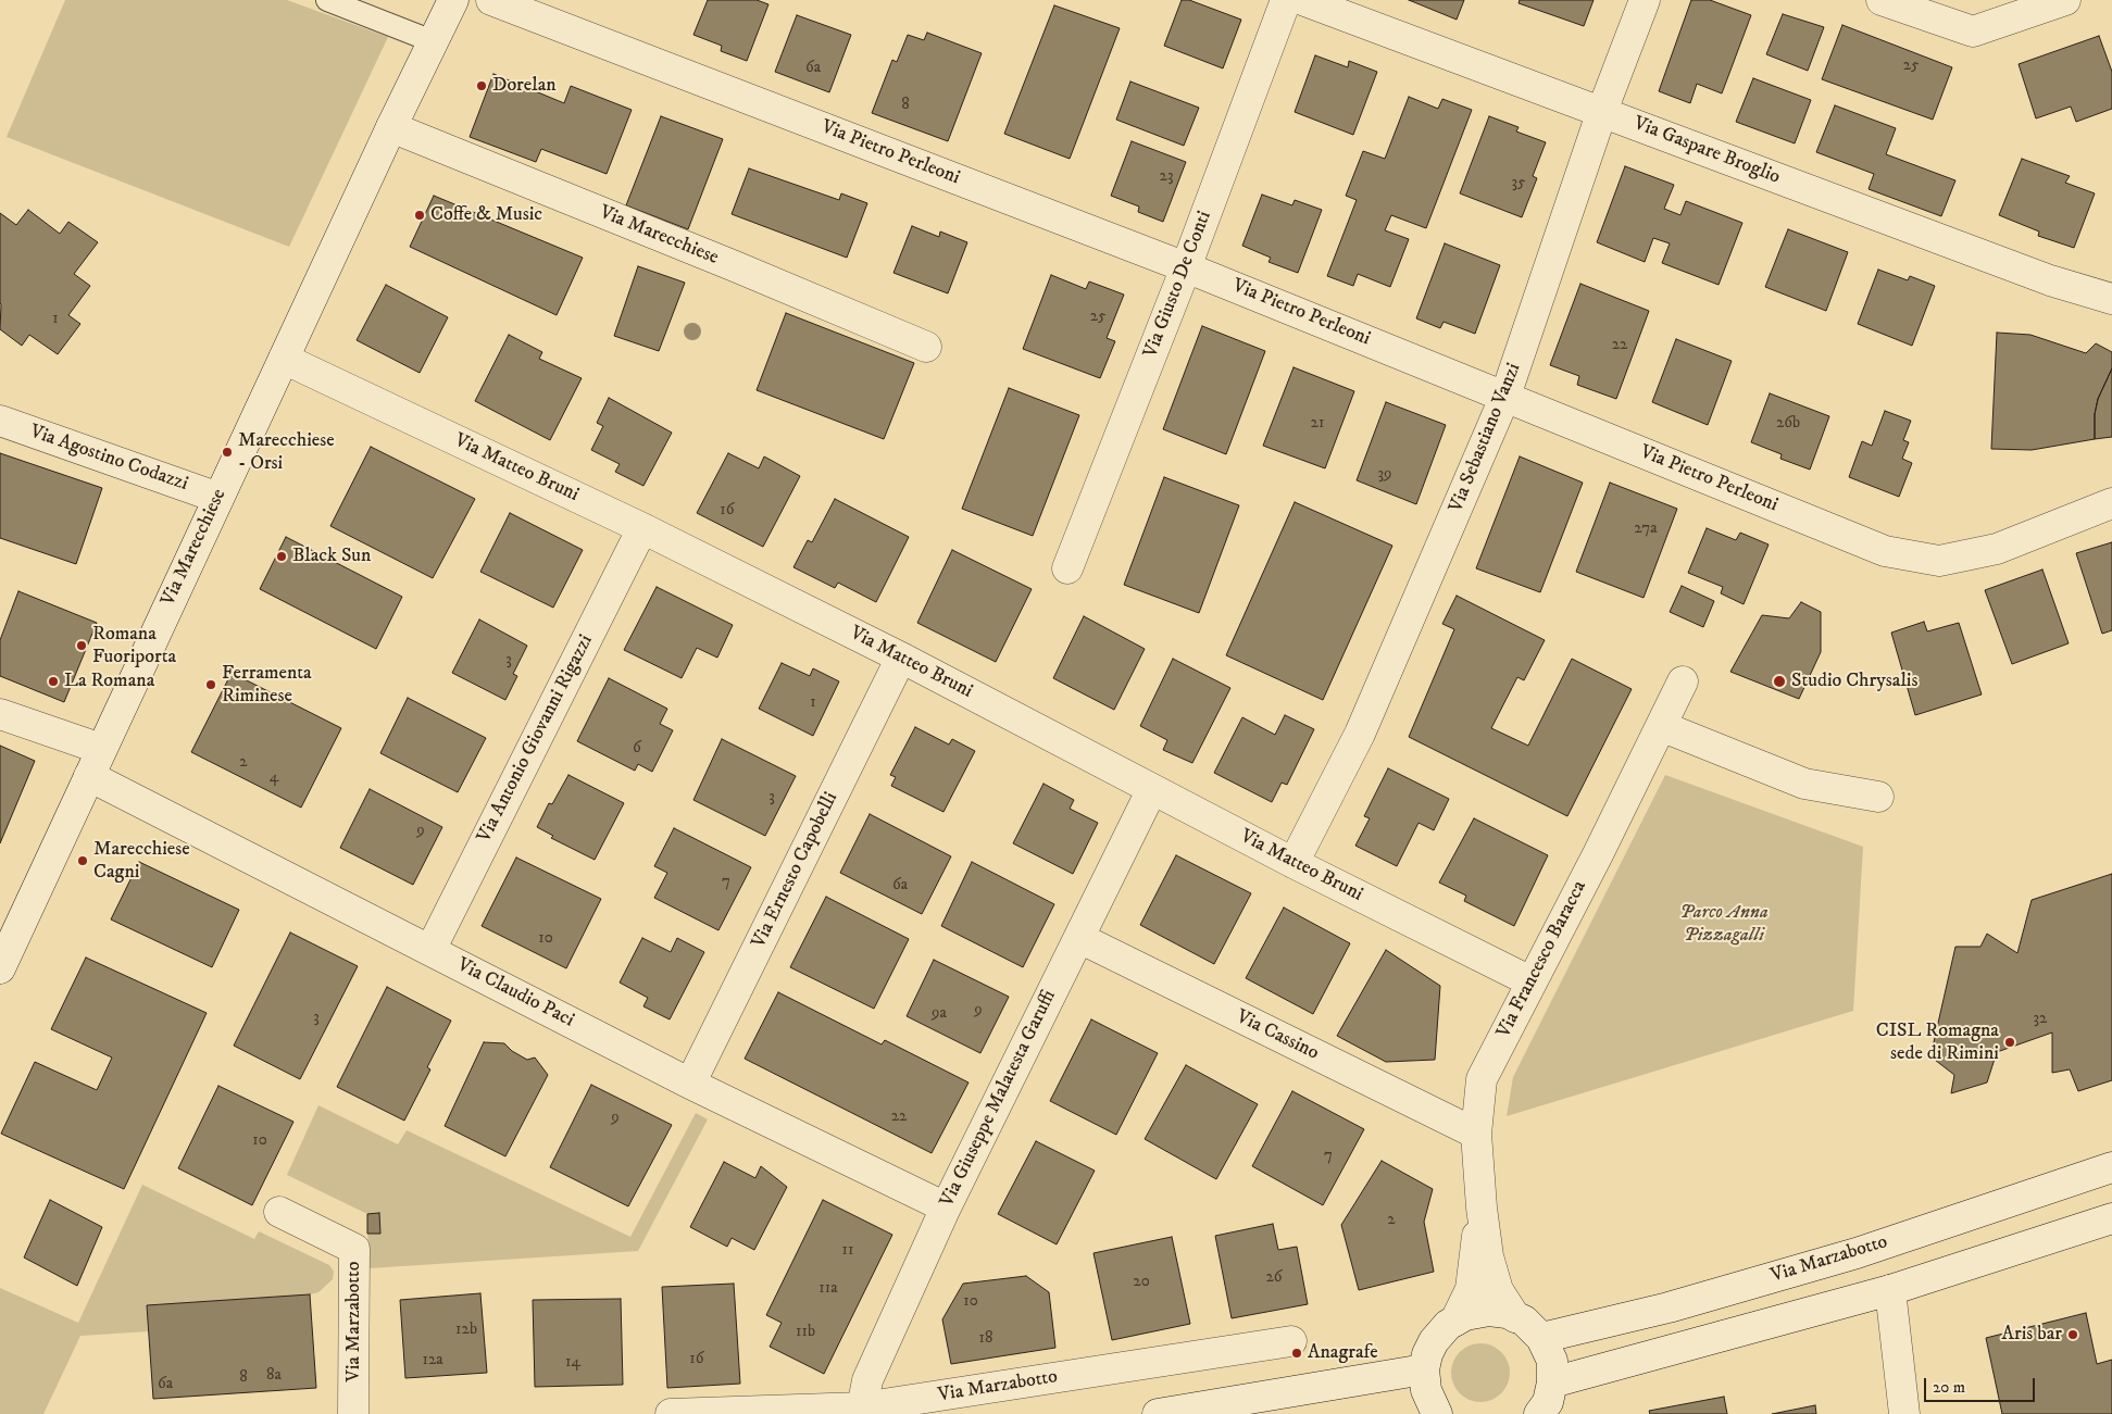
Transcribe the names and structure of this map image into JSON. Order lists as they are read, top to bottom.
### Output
{
  "streets": {
    "street": [
      "Via Gaspare Broglio",
      "Via Pietro Perleoni",
      "Via Marecchiese",
      "Via Giusto De Conti",
      "Via Sebastiano Vanzi",
      "Via Agostino Codazzi",
      "Via Matteo Bruni",
      "Via Antonio Giovanni Rigazzi",
      "Via Ernesto Capobelli",
      "Via Francesco Baracca",
      "Via Claudio Paci",
      "Via Cassino",
      "Via Giuseppe Malatesta Garuffi",
      "Via Marzabotto"
    ]
  },
  "crossings": [
    ["Via Gaspare Broglio", "Via Sebastiano Vanzi"],
    ["Via Pietro Perleoni", "Via Giusto De Conti"],
    ["Via Pietro Perleoni", "Via Sebastiano Vanzi"],
    ["Via Marecchiese", "Via Agostino Codazzi"],
    ["Via Marecchiese", "Via Matteo Bruni"],
    ["Via Marecchiese", "Via Claudio Paci"],
    ["Via Sebastiano Vanzi", "Via Matteo Bruni"],
    ["Via Matteo Bruni", "Via Antonio Giovanni Rigazzi"],
    ["Via Matteo Bruni", "Via Ernesto Capobelli"],
    ["Via Matteo Bruni", "Via Francesco Baracca"],
    ["Via Matteo Bruni", "Via Giuseppe Malatesta Garuffi"],
    ["Via Antonio Giovanni Rigazzi", "Via Claudio Paci"],
    ["Via Ernesto Capobelli", "Via Claudio Paci"],
    ["Via Francesco Baracca", "Via Cassino"],
    ["Via Claudio Paci", "Via Giuseppe Malatesta Garuffi"],
    ["Via Cassino", "Via Giuseppe Malatesta Garuffi"],
    ["Via Giuseppe Malatesta Garuffi", "Via Marzabotto"]
  ],
  "parks": ["Parco Anna Pizzagalli"],
  "places": [
    "Dorelan",
    "Coffe & Music",
    "Marecchiese - Orsi",
    "Black Sun",
    "Romana Fuoriporta",
    "La Romana",
    "Studio Chrysalis",
    "Ferramenta Riminese",
    "Marecchiese Cagni",
    "CISL Romagna sede di Rimini",
    "Aris bar",
    "Anagrafe"
  ],
  "house_numbers": [
    "25",
    "6a",
    "8",
    "23",
    "35",
    "25",
    "1",
    "22",
    "21",
    "26b",
    "39",
    "16",
    "27a",
    "3",
    "1",
    "6",
    "2",
    "4",
    "3",
    "9",
    "7",
    "6a",
    "10",
    "9",
    "9a",
    "3",
    "32",
    "22",
    "9",
    "10",
    "7",
    "2",
    "11",
    "26",
    "20",
    "11a",
    "10",
    "12b",
    "11b",
    "18",
    "16",
    "12a",
    "14",
    "8a",
    "8",
    "6a"
  ],
  "scale_bar": "20 m"
}
